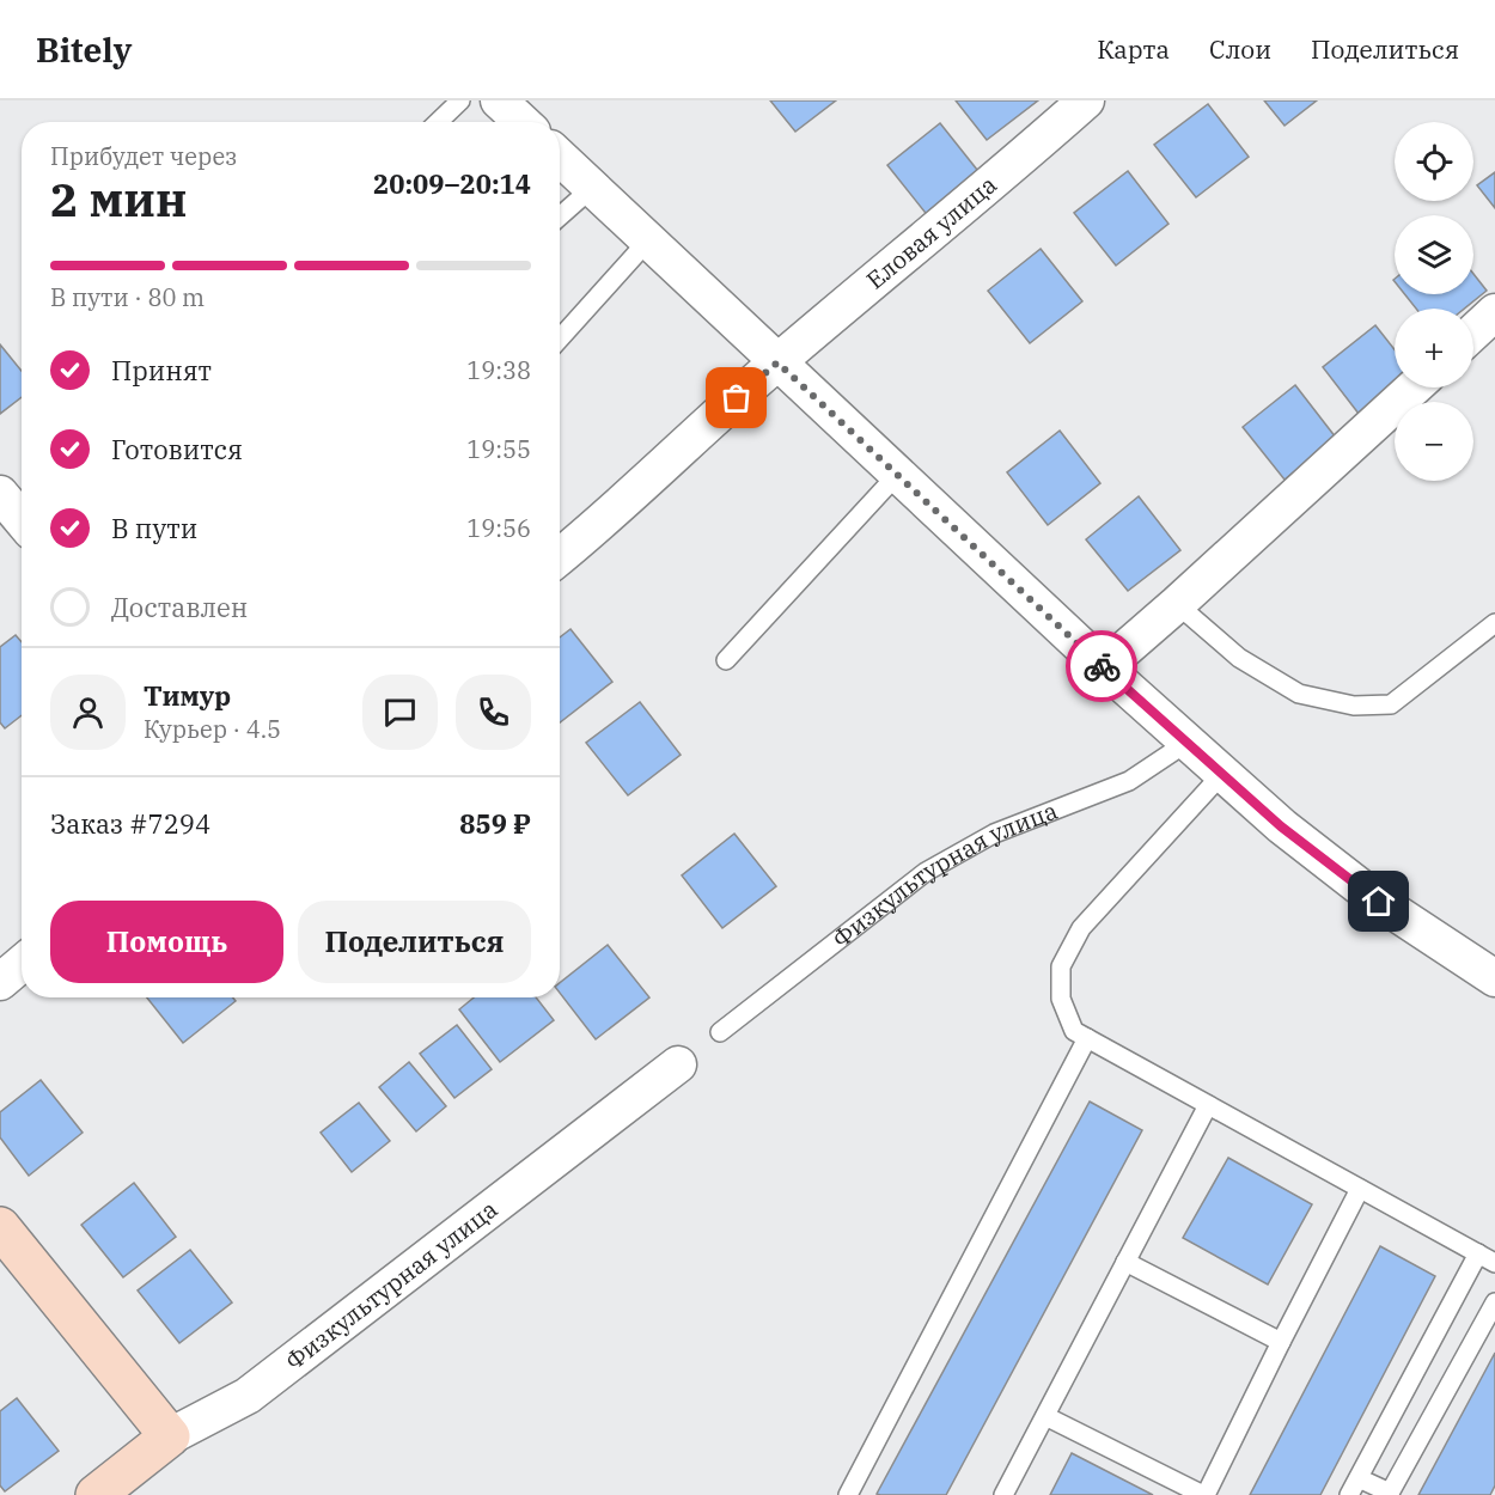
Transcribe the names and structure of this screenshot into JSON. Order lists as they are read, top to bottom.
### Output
{
  "streets": {
    "street": ["Еловая улица", "Физкультурная улица"]
  },
  "page": {
    "header": "Bitely",
    "nav": ["Карта", "Слои", "Поделиться"],
    "map_buttons": ["+", "−"],
    "heading": ["2 мин", "Прибудет через", "20:09–20:14"],
    "panel": [
      "Тимур",
      "Курьер · 4.5",
      "Заказ #7294",
      "859 ₽"
    ],
    "bar": "В пути · 80 m",
    "list": [
      ["Принят", "19:38"],
      ["Готовится", "19:55"],
      ["В пути", "19:56"],
      "Доставлен"
    ],
    "buttons": ["Помощь", "Поделиться"]
  }
}
